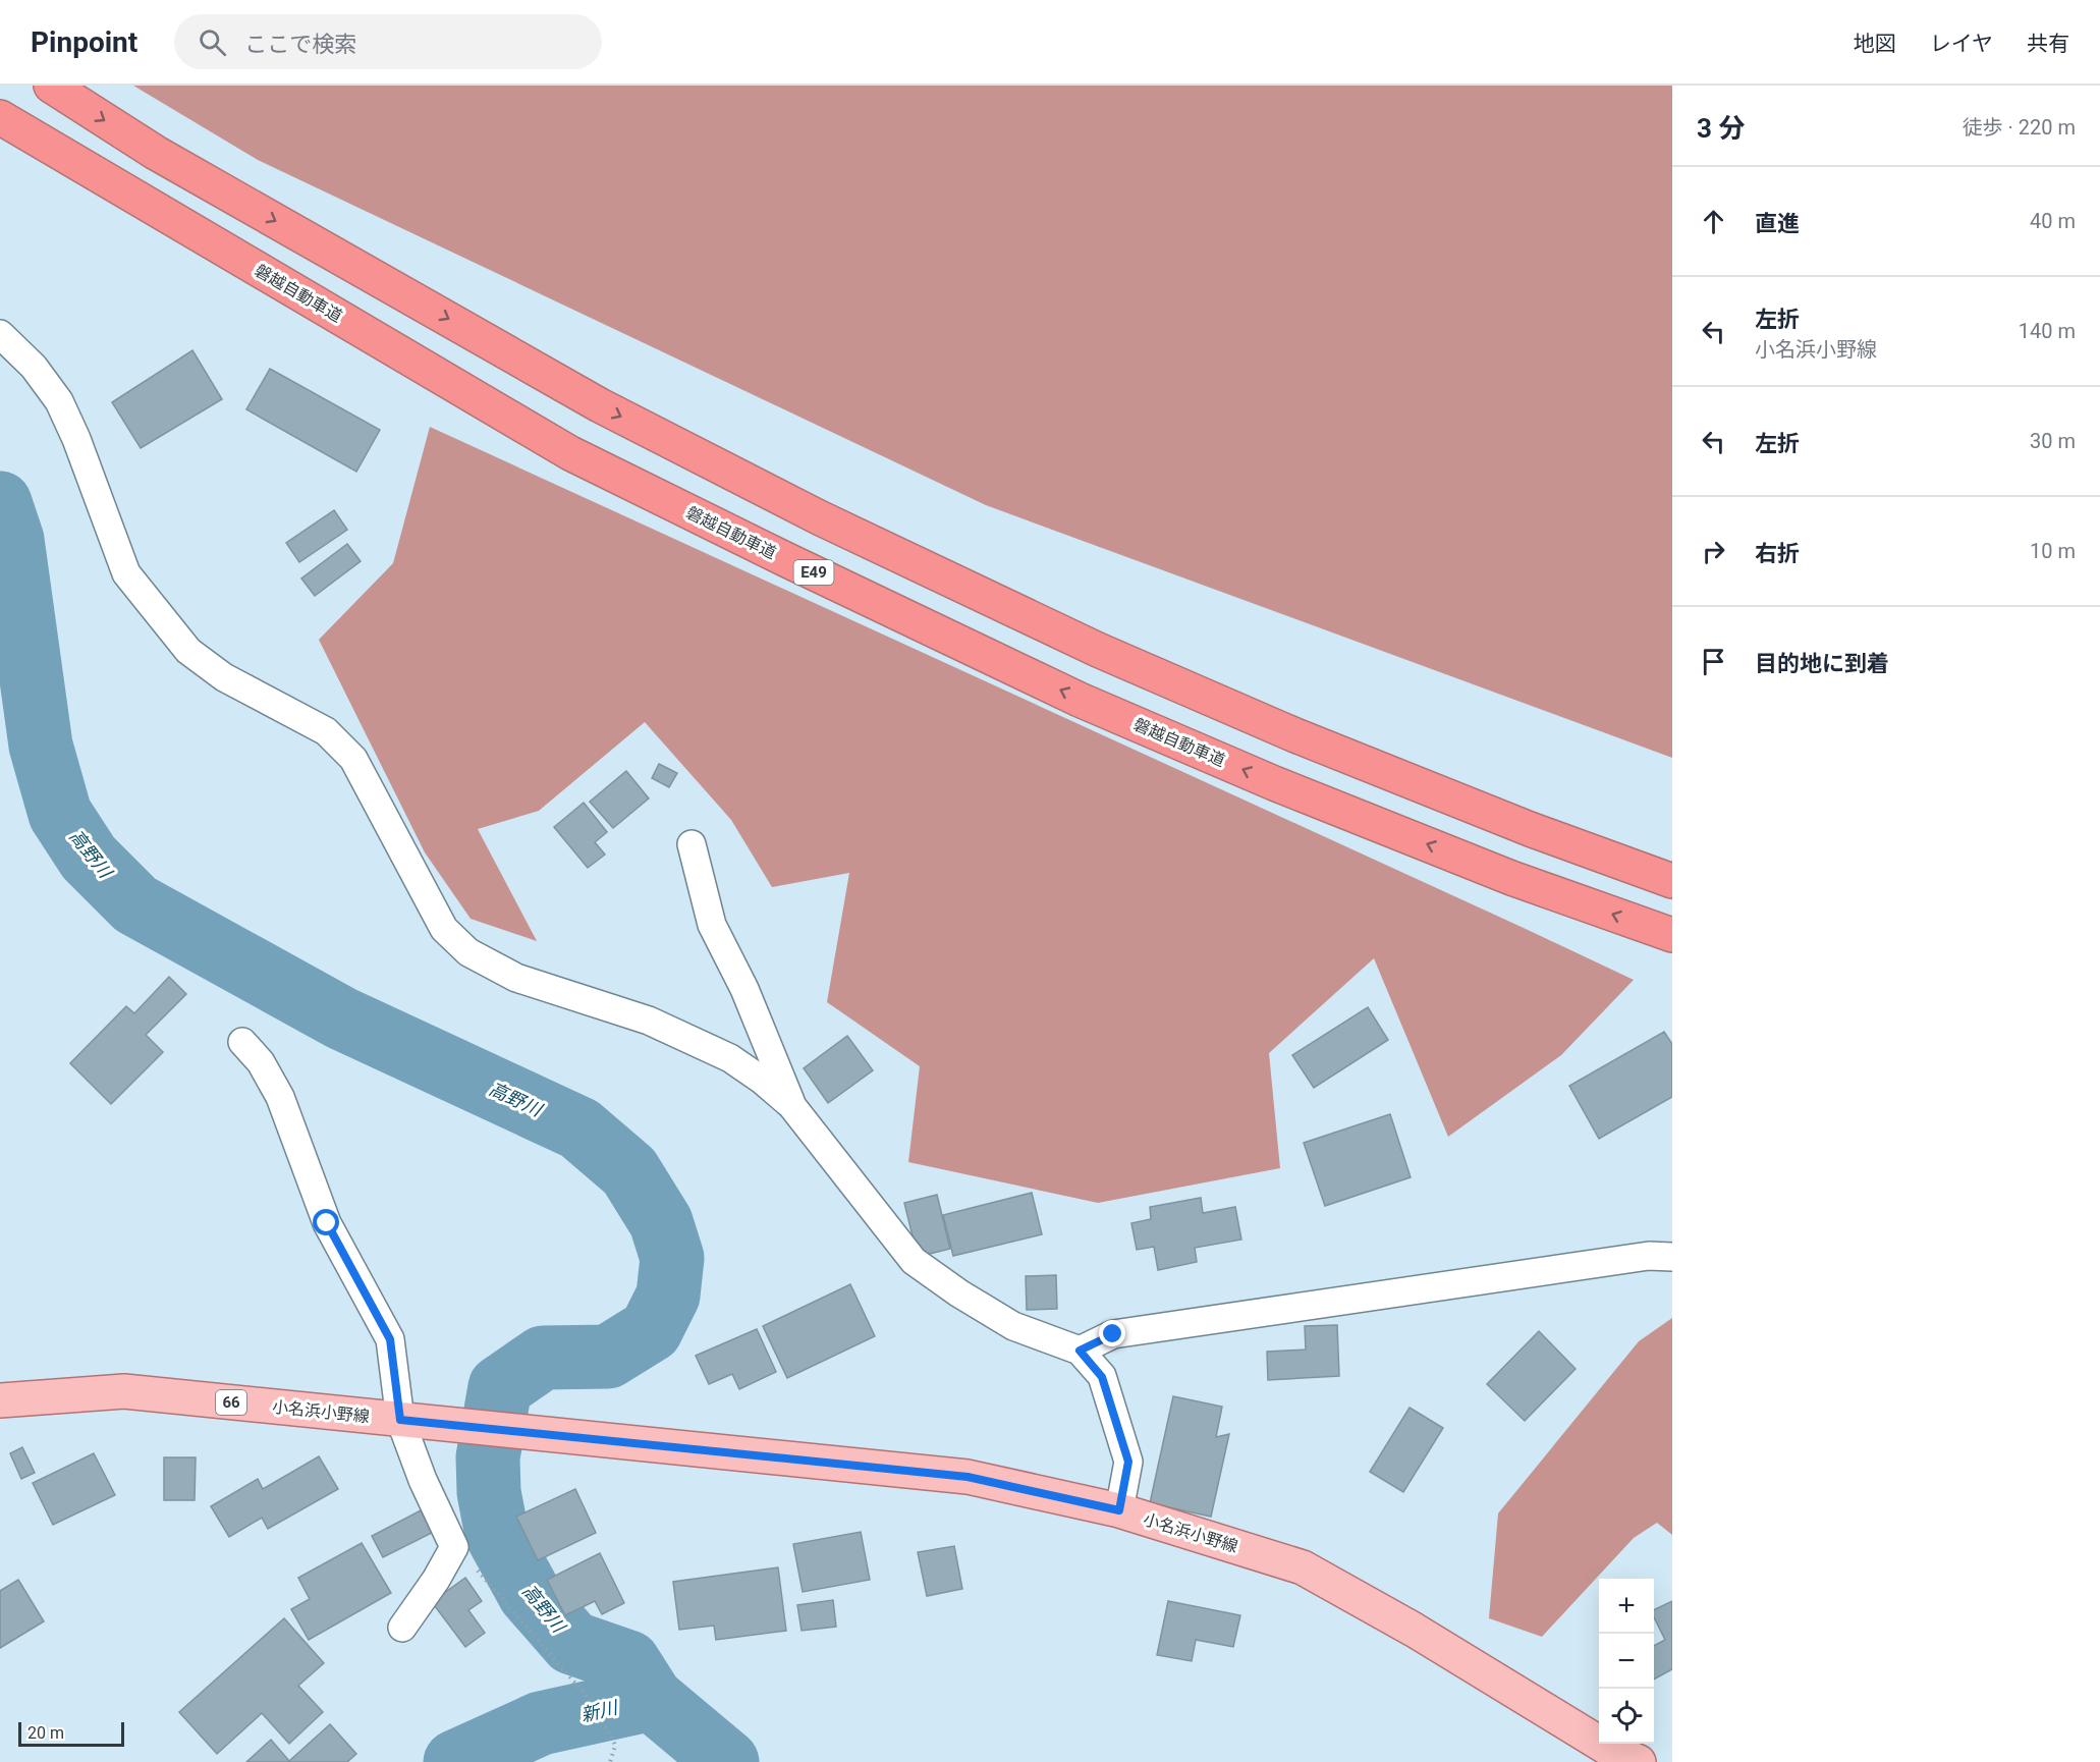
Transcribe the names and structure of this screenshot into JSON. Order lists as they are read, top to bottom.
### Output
{
  "streets": {
    "highway": ["磐越自動車道", "E49"],
    "main road": ["66", "小名浜小野線"]
  },
  "water": ["高野川", "新川"],
  "scale_bar": "20 m",
  "page": {
    "header": "Pinpoint",
    "search": "ここで検索",
    "nav": ["地図", "レイヤ", "共有"],
    "heading": ["3 分", "徒歩 · 220 m"],
    "list": [
      ["直進", "40 m"],
      ["左折", "小名浜小野線", "140 m"],
      ["左折", "30 m"],
      ["右折", "10 m"],
      "目的地に到着"
    ],
    "map_buttons": ["+", "−"],
    "scale": "20 m"
  }
}
